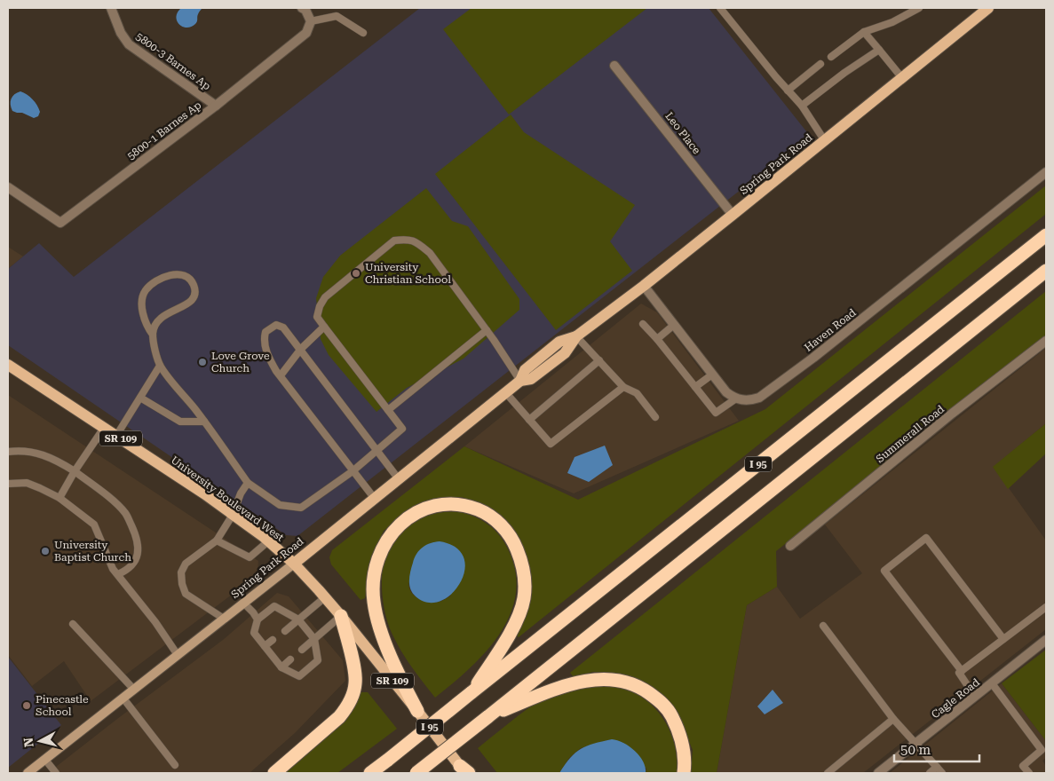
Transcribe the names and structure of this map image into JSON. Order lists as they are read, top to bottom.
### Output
{
  "streets": {
    "highway": ["I 95"],
    "main road": ["Spring Park Road", "SR 109", "University Boulevard West"],
    "street": [
      "5800-3 Barnes Ap",
      "5800-1 Barnes Ap",
      "Leo Place",
      "Haven Road",
      "Summerall Road",
      "Cagle Road"
    ]
  },
  "crossings": [
    ["5800-3 Barnes Ap", "5800-1 Barnes Ap"],
    ["Leo Place", "Spring Park Road"],
    ["Spring Park Road", "University Boulevard West"]
  ],
  "places": [
    "University Christian School",
    "Love Grove Church",
    "University Baptist Church",
    "Pinecastle School"
  ],
  "scale_bar": "50 m",
  "north": "left"
}
